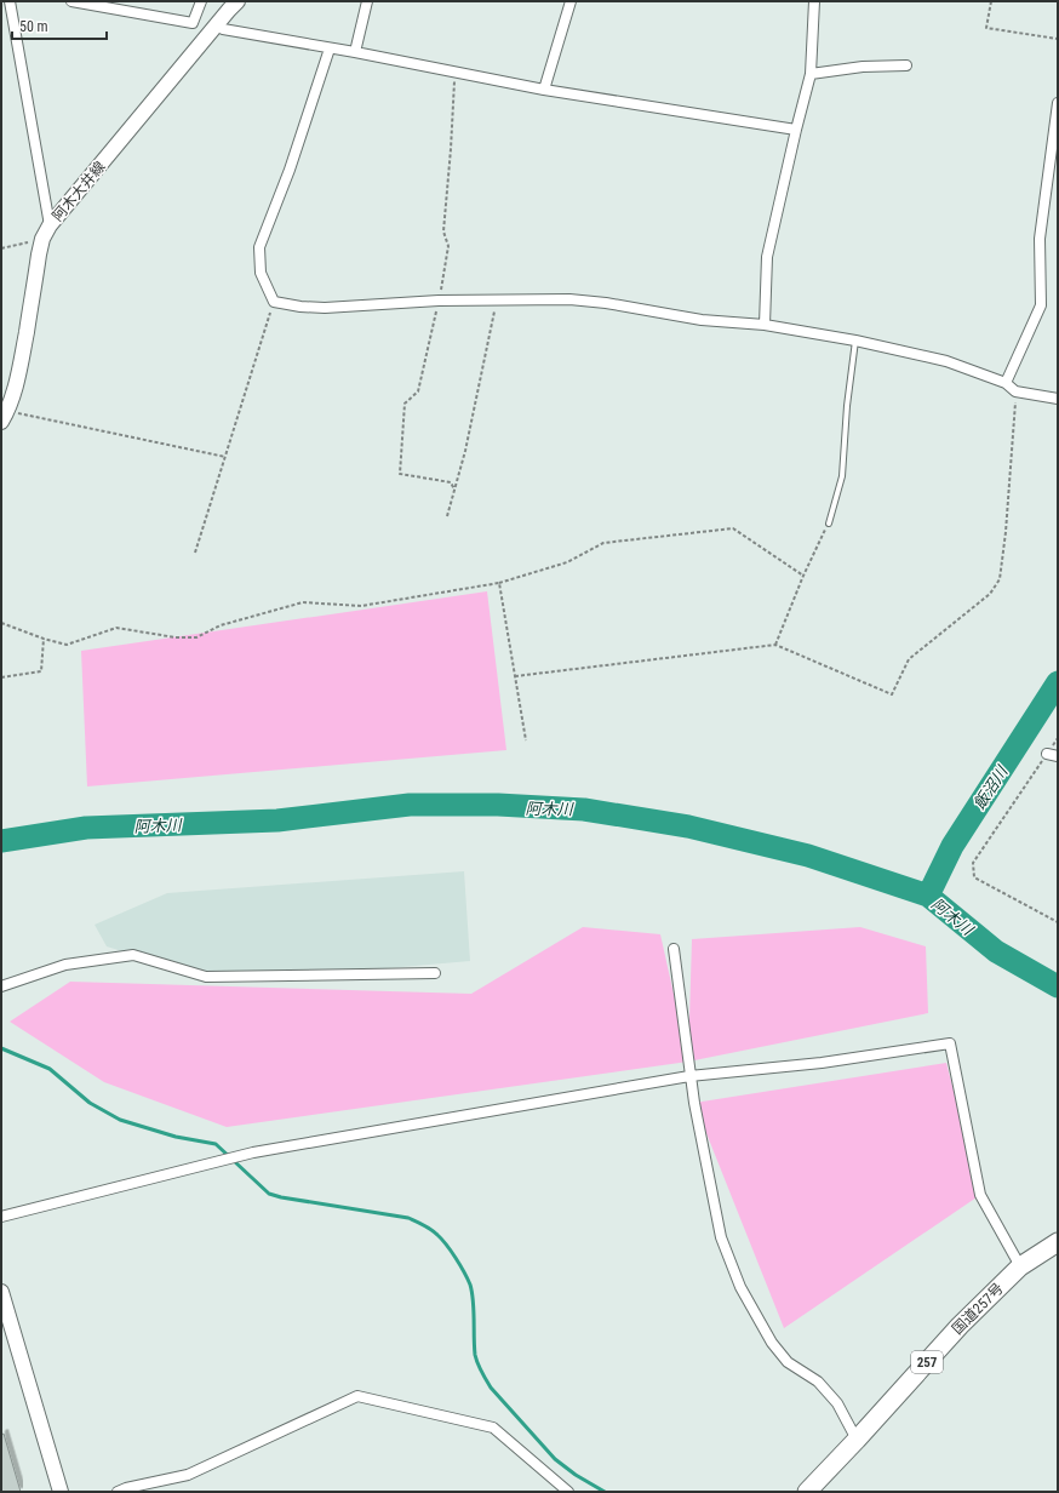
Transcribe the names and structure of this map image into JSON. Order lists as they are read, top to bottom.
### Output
{
  "streets": {
    "highway": ["国道257号", "257"],
    "main road": ["阿木大井線"]
  },
  "water": ["飯沼川", "阿木川"],
  "scale_bar": "50 m"
}
